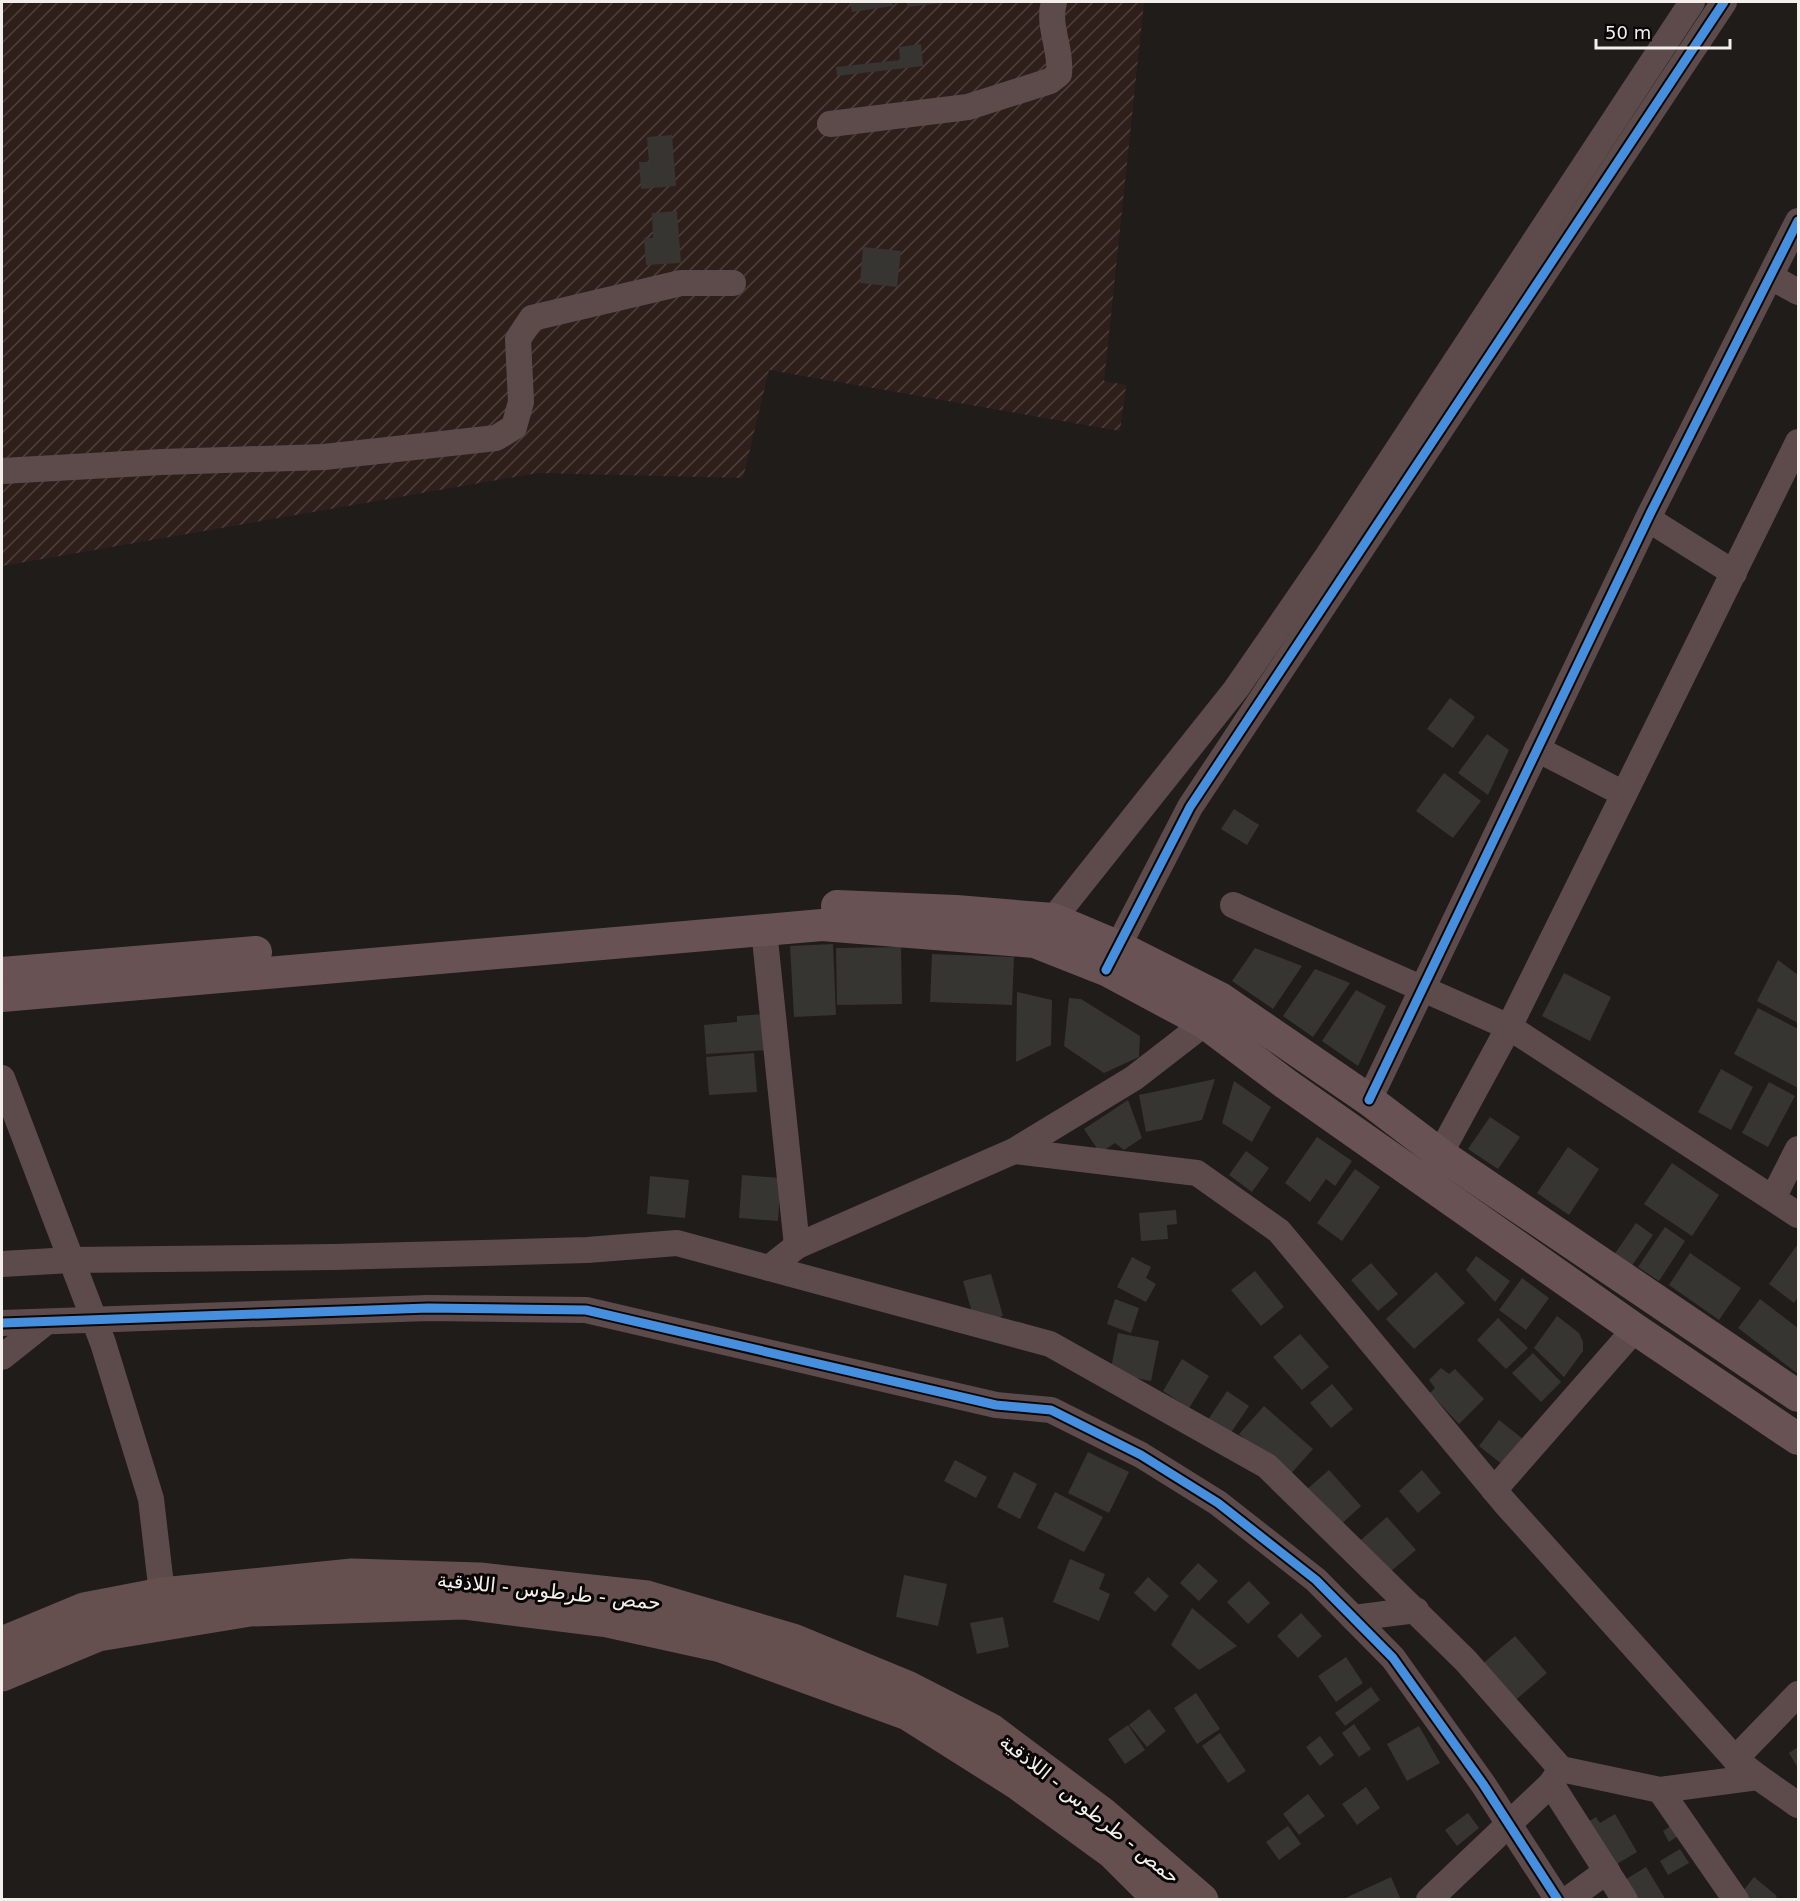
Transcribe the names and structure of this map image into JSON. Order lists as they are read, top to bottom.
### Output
{
  "streets": {
    "highway": ["حمص - طرطوس - اللاذقية"]
  },
  "scale_bar": "50 m"
}
